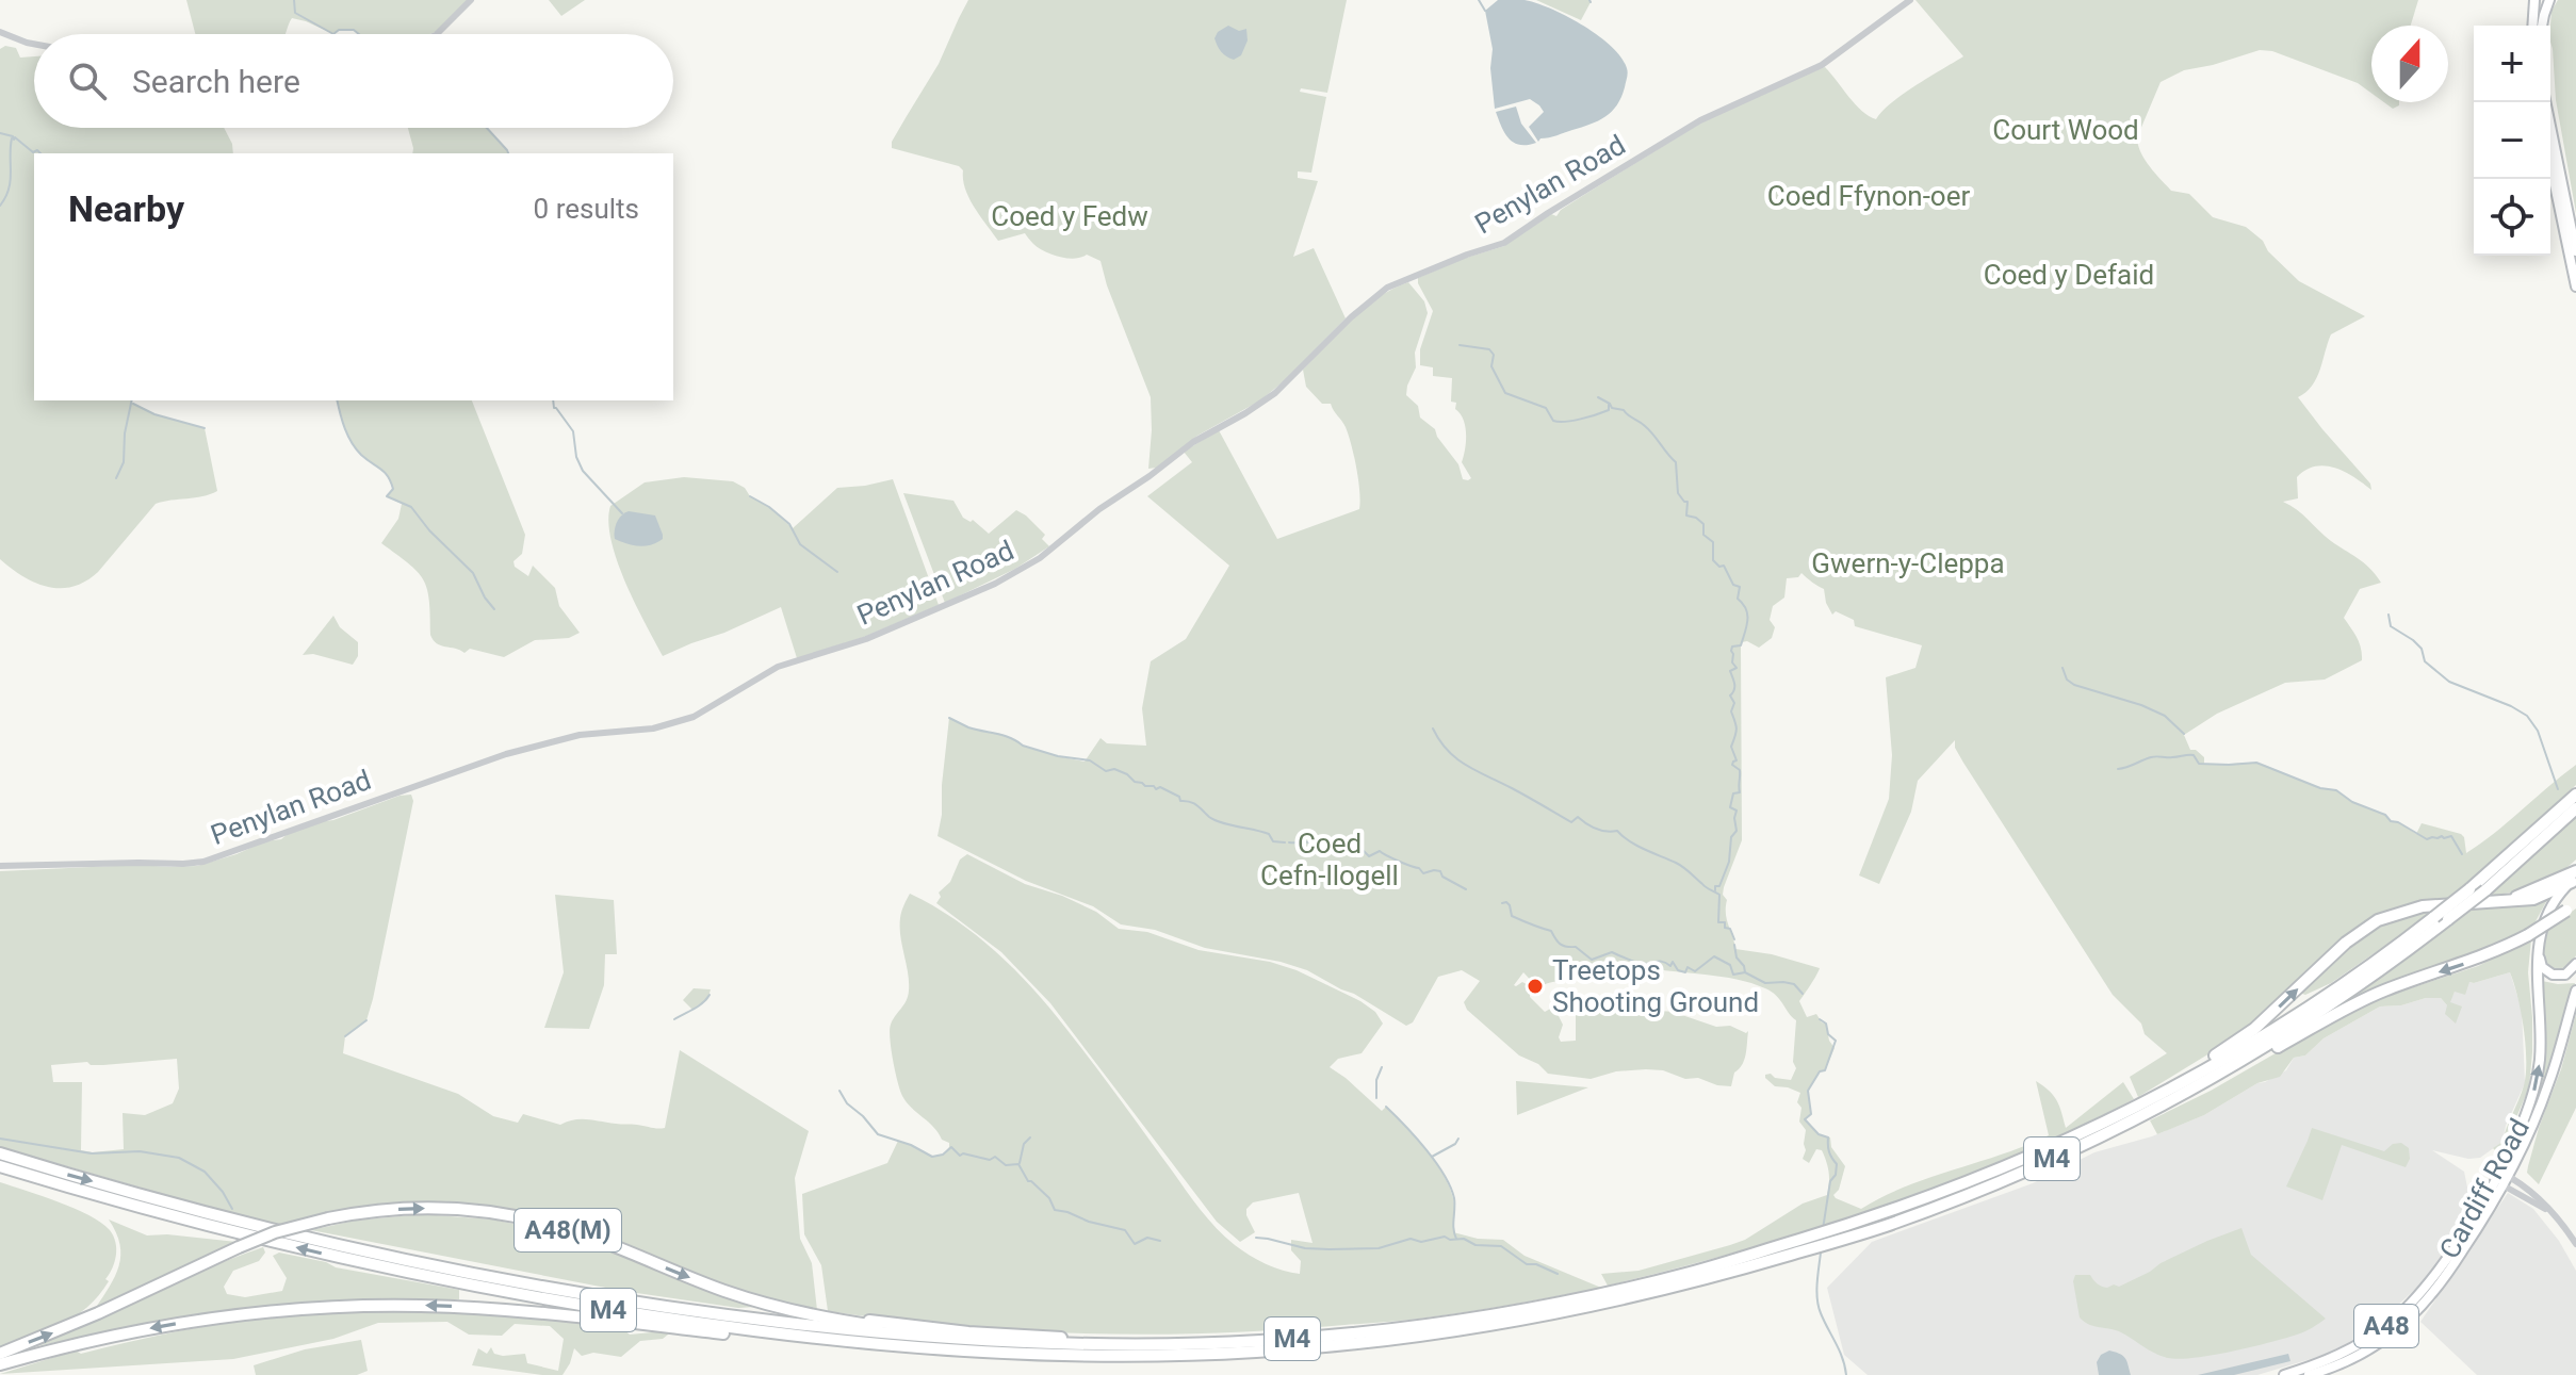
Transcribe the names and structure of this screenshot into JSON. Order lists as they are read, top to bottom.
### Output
{
  "streets": {
    "highway": ["M4", "A48(M)"],
    "main road": ["Cardiff Road", "A48"],
    "street": ["Penylan Road"]
  },
  "crossings": [
    ["M4", "Cardiff Road"],
    ["M4", "A48(M)"]
  ],
  "parks": [
    "Court Wood",
    "Coed Ffynon-oer",
    "Coed y Fedw",
    "Coed y Defaid",
    "Gwern-y-Cleppa",
    "Coed Cefn-llogell"
  ],
  "places": ["Treetops Shooting Ground"],
  "north": "top",
  "page": {
    "map_buttons": ["+", "−"],
    "search": "Search here",
    "heading": ["Nearby", "0 results"]
  }
}
